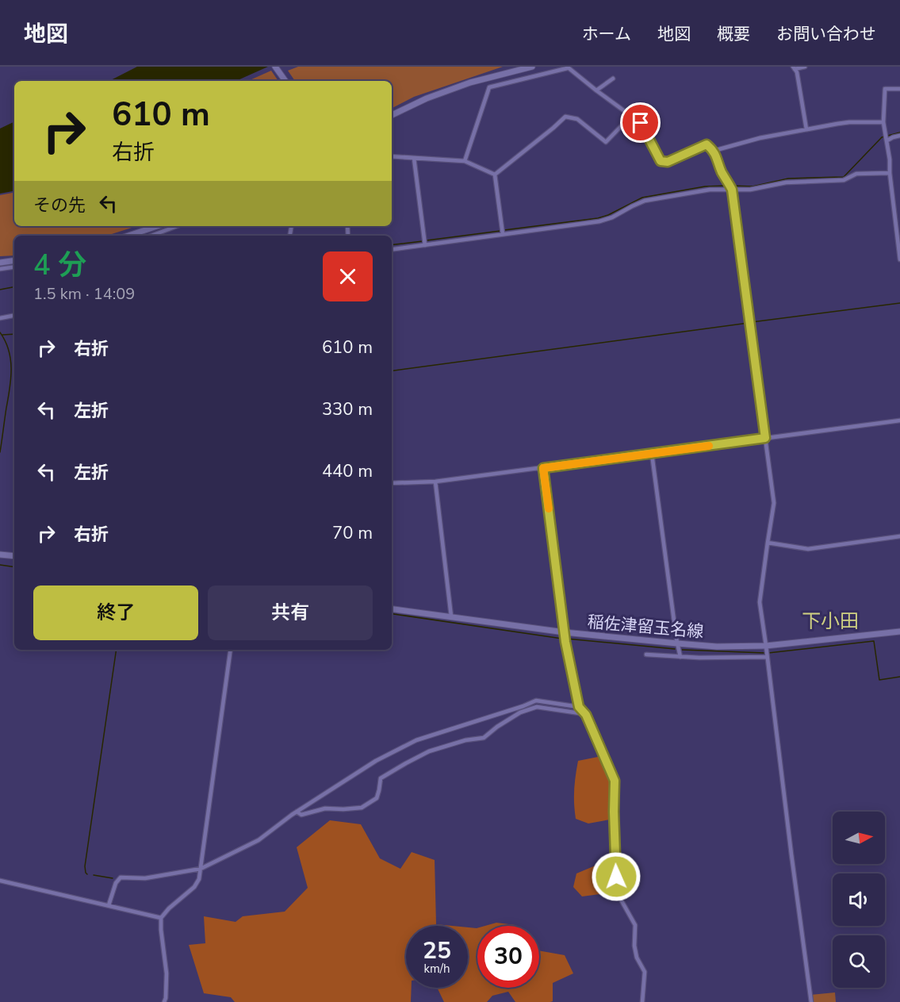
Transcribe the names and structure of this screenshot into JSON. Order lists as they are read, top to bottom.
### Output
{
  "streets": {
    "main road": ["稲佐津留玉名線"]
  },
  "districts": ["下小田"],
  "north": "right",
  "page": {
    "header": "地図",
    "nav": [
      "ホーム",
      "地図",
      "概要",
      "お問い合わせ"
    ],
    "turn": ["610 m", "右折"],
    "then": "その先",
    "heading": ["4 分", "1.5 km · 14:09"],
    "list": [
      {
        "name": "右折",
        "value": "610 m"
      },
      {
        "name": "左折",
        "value": "330 m"
      },
      {
        "name": "左折",
        "value": "440 m"
      },
      {
        "name": "右折",
        "value": "70 m"
      }
    ],
    "buttons": ["終了", "共有"],
    "speed": "25 km/h",
    "limit": "30"
  }
}
